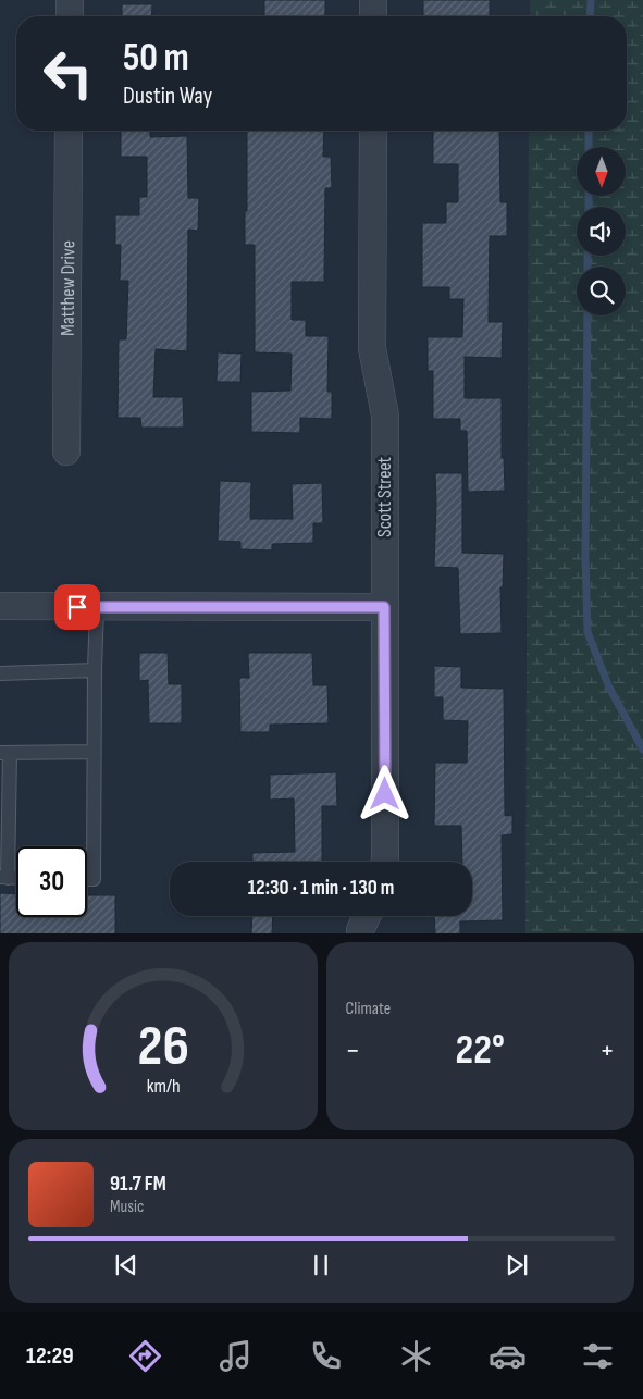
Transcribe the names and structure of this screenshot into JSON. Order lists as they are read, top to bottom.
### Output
{
  "streets": {
    "street": ["Matthew Drive", "Scott Street"]
  },
  "north": "bottom",
  "page": {
    "turn": ["50 m", "Dustin Way"],
    "limit": "30",
    "trip": "12:30 · 1 min · 130 m",
    "tile": "Climate",
    "heat": ["−", "22°", "+"],
    "song": ["91.7 FM", "Music"],
    "tabs": "12:29",
    "gauge": ["26", "km/h"]
  }
}
